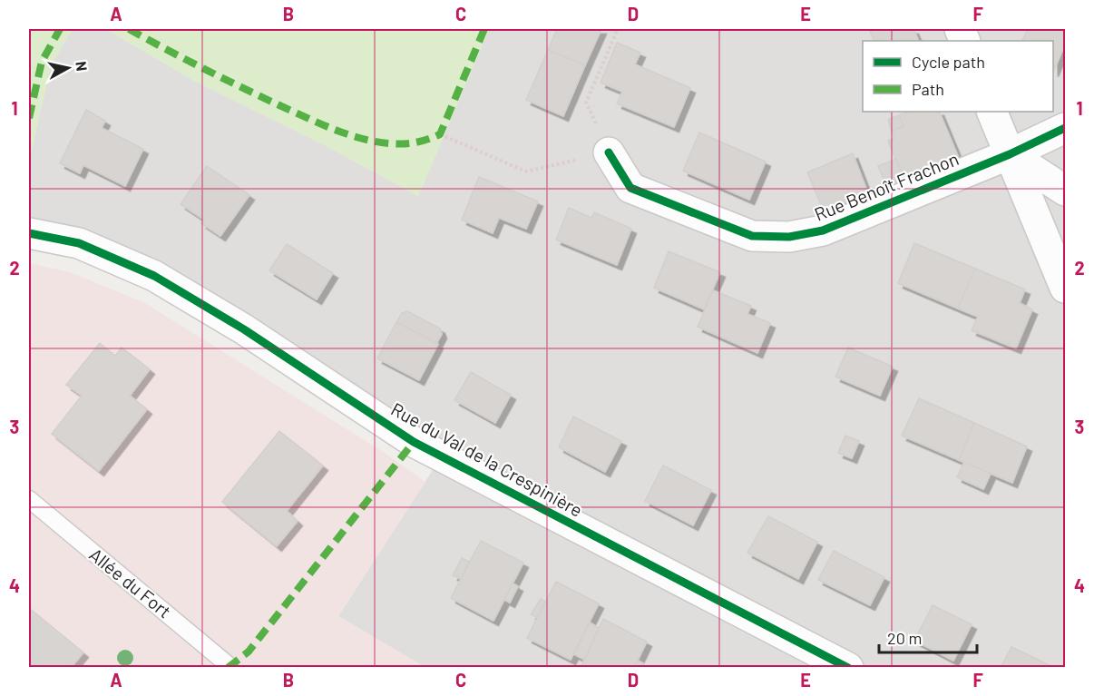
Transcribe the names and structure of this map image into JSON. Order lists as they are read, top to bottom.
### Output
{
  "streets": {
    "street": ["Rue Benoît Frachon", "Rue du Val de la Crespinière"],
    "lane": ["Allée du Fort"]
  },
  "legend": ["Cycle path", "Path"],
  "scale_bar": "20 m",
  "north": "right",
  "grid": {
    "columns": [
      "A",
      "B",
      "C",
      "D",
      "E",
      "F"
    ],
    "rows": [
      "1",
      "2",
      "3",
      "4"
    ]
  }
}
